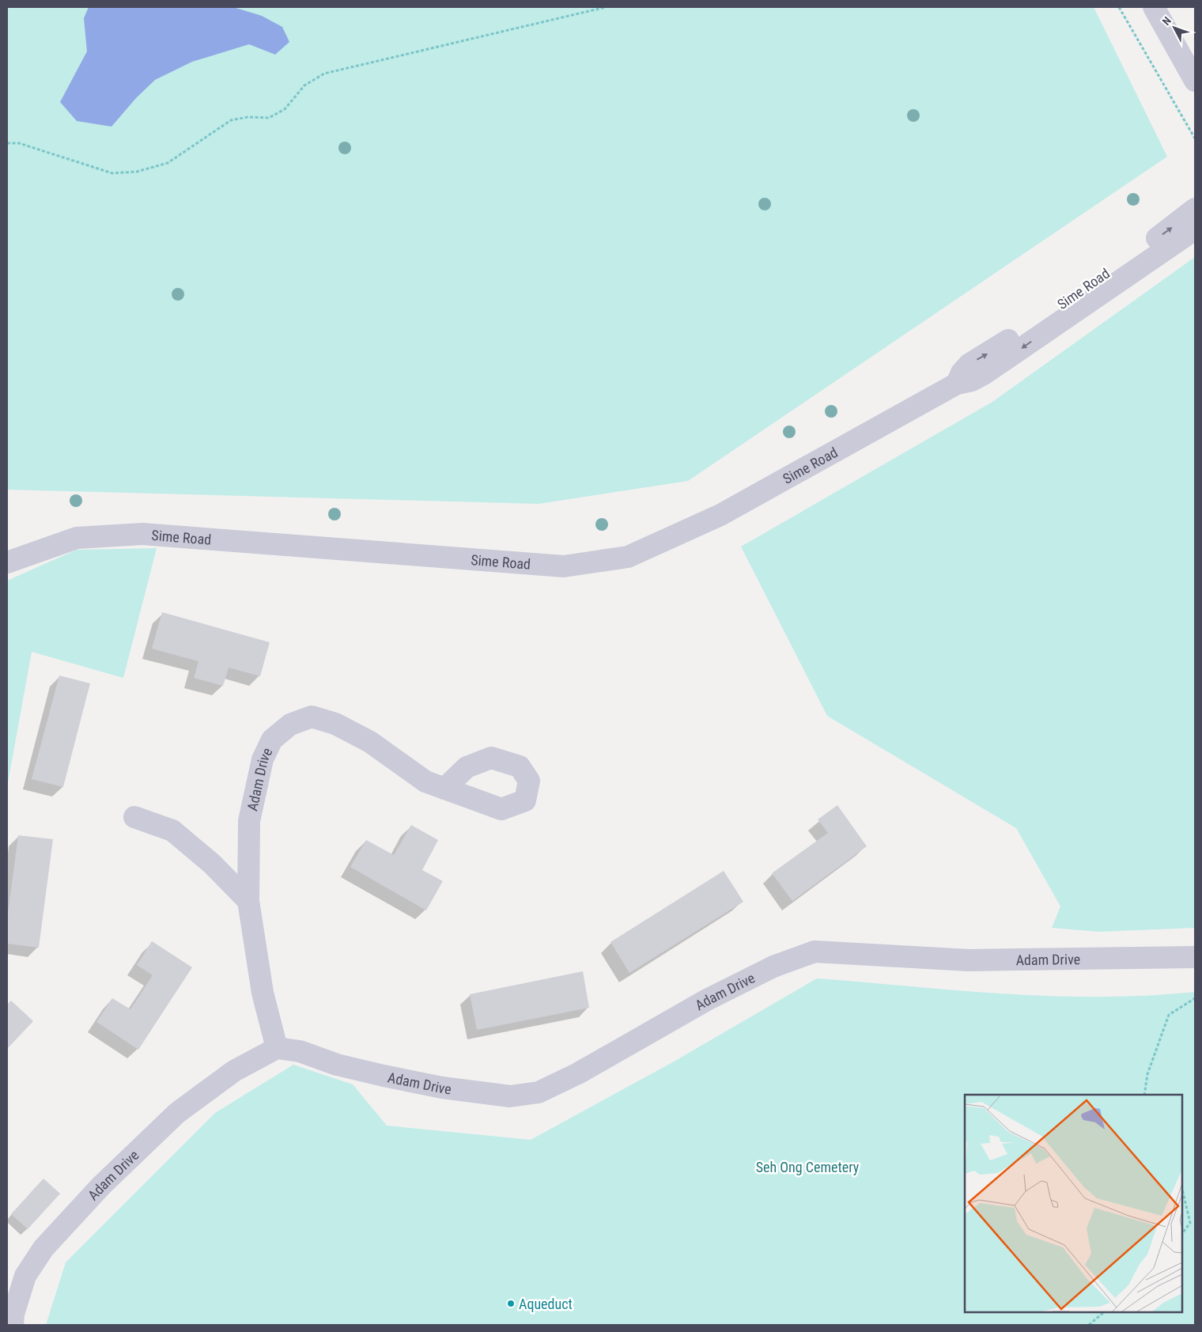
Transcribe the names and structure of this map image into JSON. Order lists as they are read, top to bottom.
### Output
{
  "streets": {
    "street": ["Sime Road", "Adam Drive"]
  },
  "parks": ["Seh Ong Cemetery"],
  "places": ["Aqueduct"],
  "north": "top left"
}
